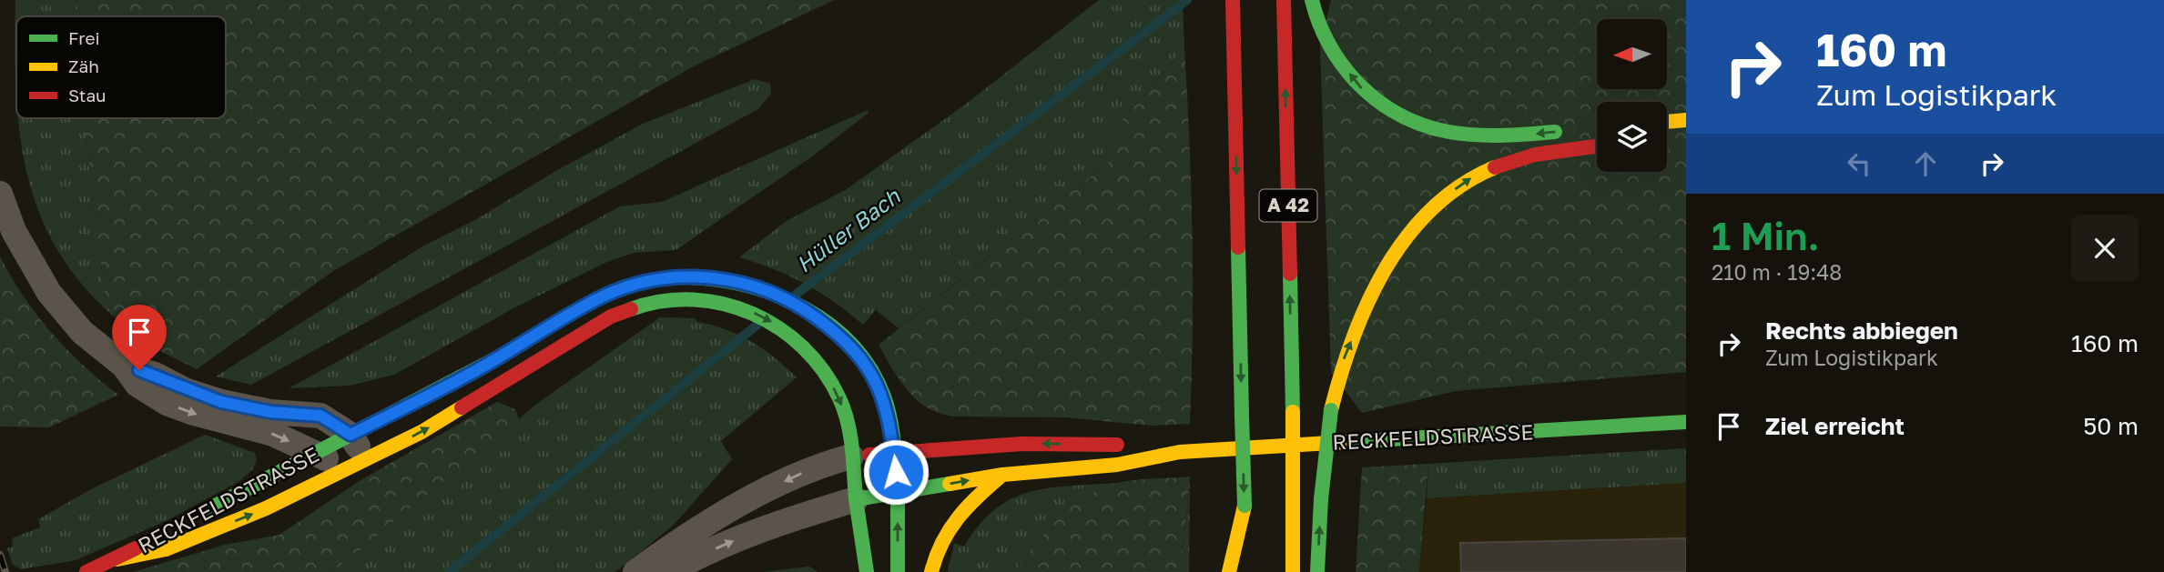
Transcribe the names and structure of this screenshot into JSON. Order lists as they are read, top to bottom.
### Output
{
  "streets": {
    "main road": ["A 42", "RECKFELDSTRASSE"]
  },
  "water": ["Hüller Bach"],
  "legend": ["Frei", "Zäh", "Stau"],
  "north": "left",
  "page": {
    "turn": ["160 m", "Zum Logistikpark"],
    "heading": ["1 Min.", "210 m · 19:48"],
    "list": [
      {
        "name": "Rechts abbiegen",
        "note": "Zum Logistikpark",
        "value": "160 m"
      },
      {
        "name": "Ziel erreicht",
        "value": "50 m"
      }
    ]
  }
}
